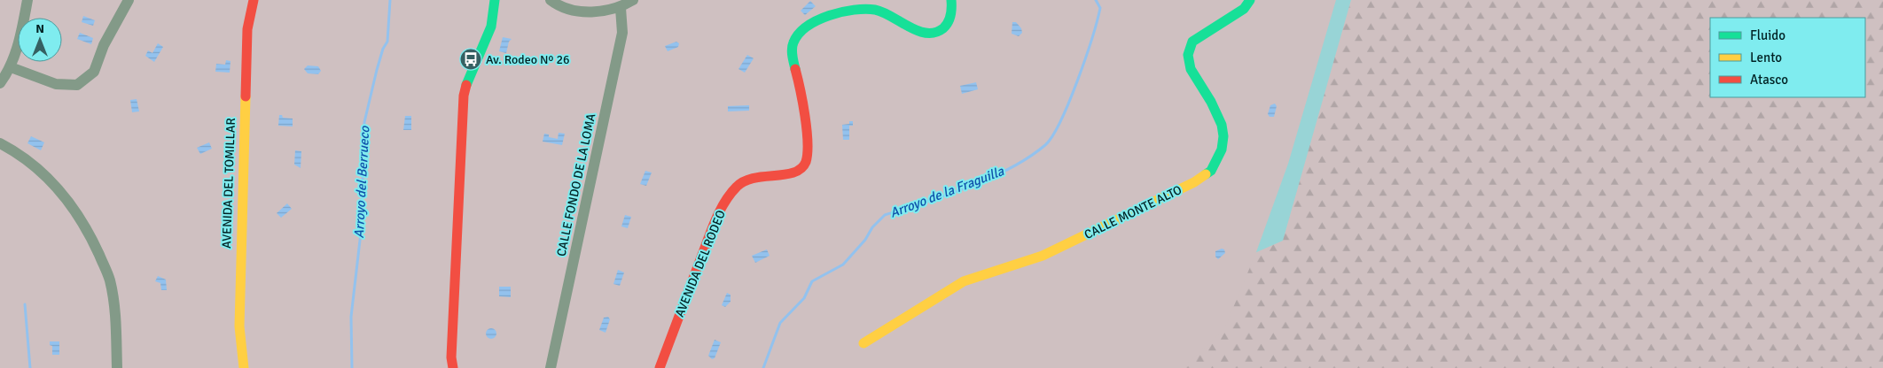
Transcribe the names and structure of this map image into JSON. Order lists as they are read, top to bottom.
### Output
{
  "streets": {
    "street": [
      "AVENIDA DEL TOMILLAR",
      "CALLE FONDO DE LA LOMA",
      "CALLE MONTE ALTO",
      "AVENIDA DEL RODEO"
    ]
  },
  "water": ["Arroyo del Berrueco", "Arroyo de la Fraguilla"],
  "places": {
    "bus stop": ["Av. Rodeo Nº 26"]
  },
  "legend": ["Fluido", "Lento", "Atasco"],
  "north": "top"
}
